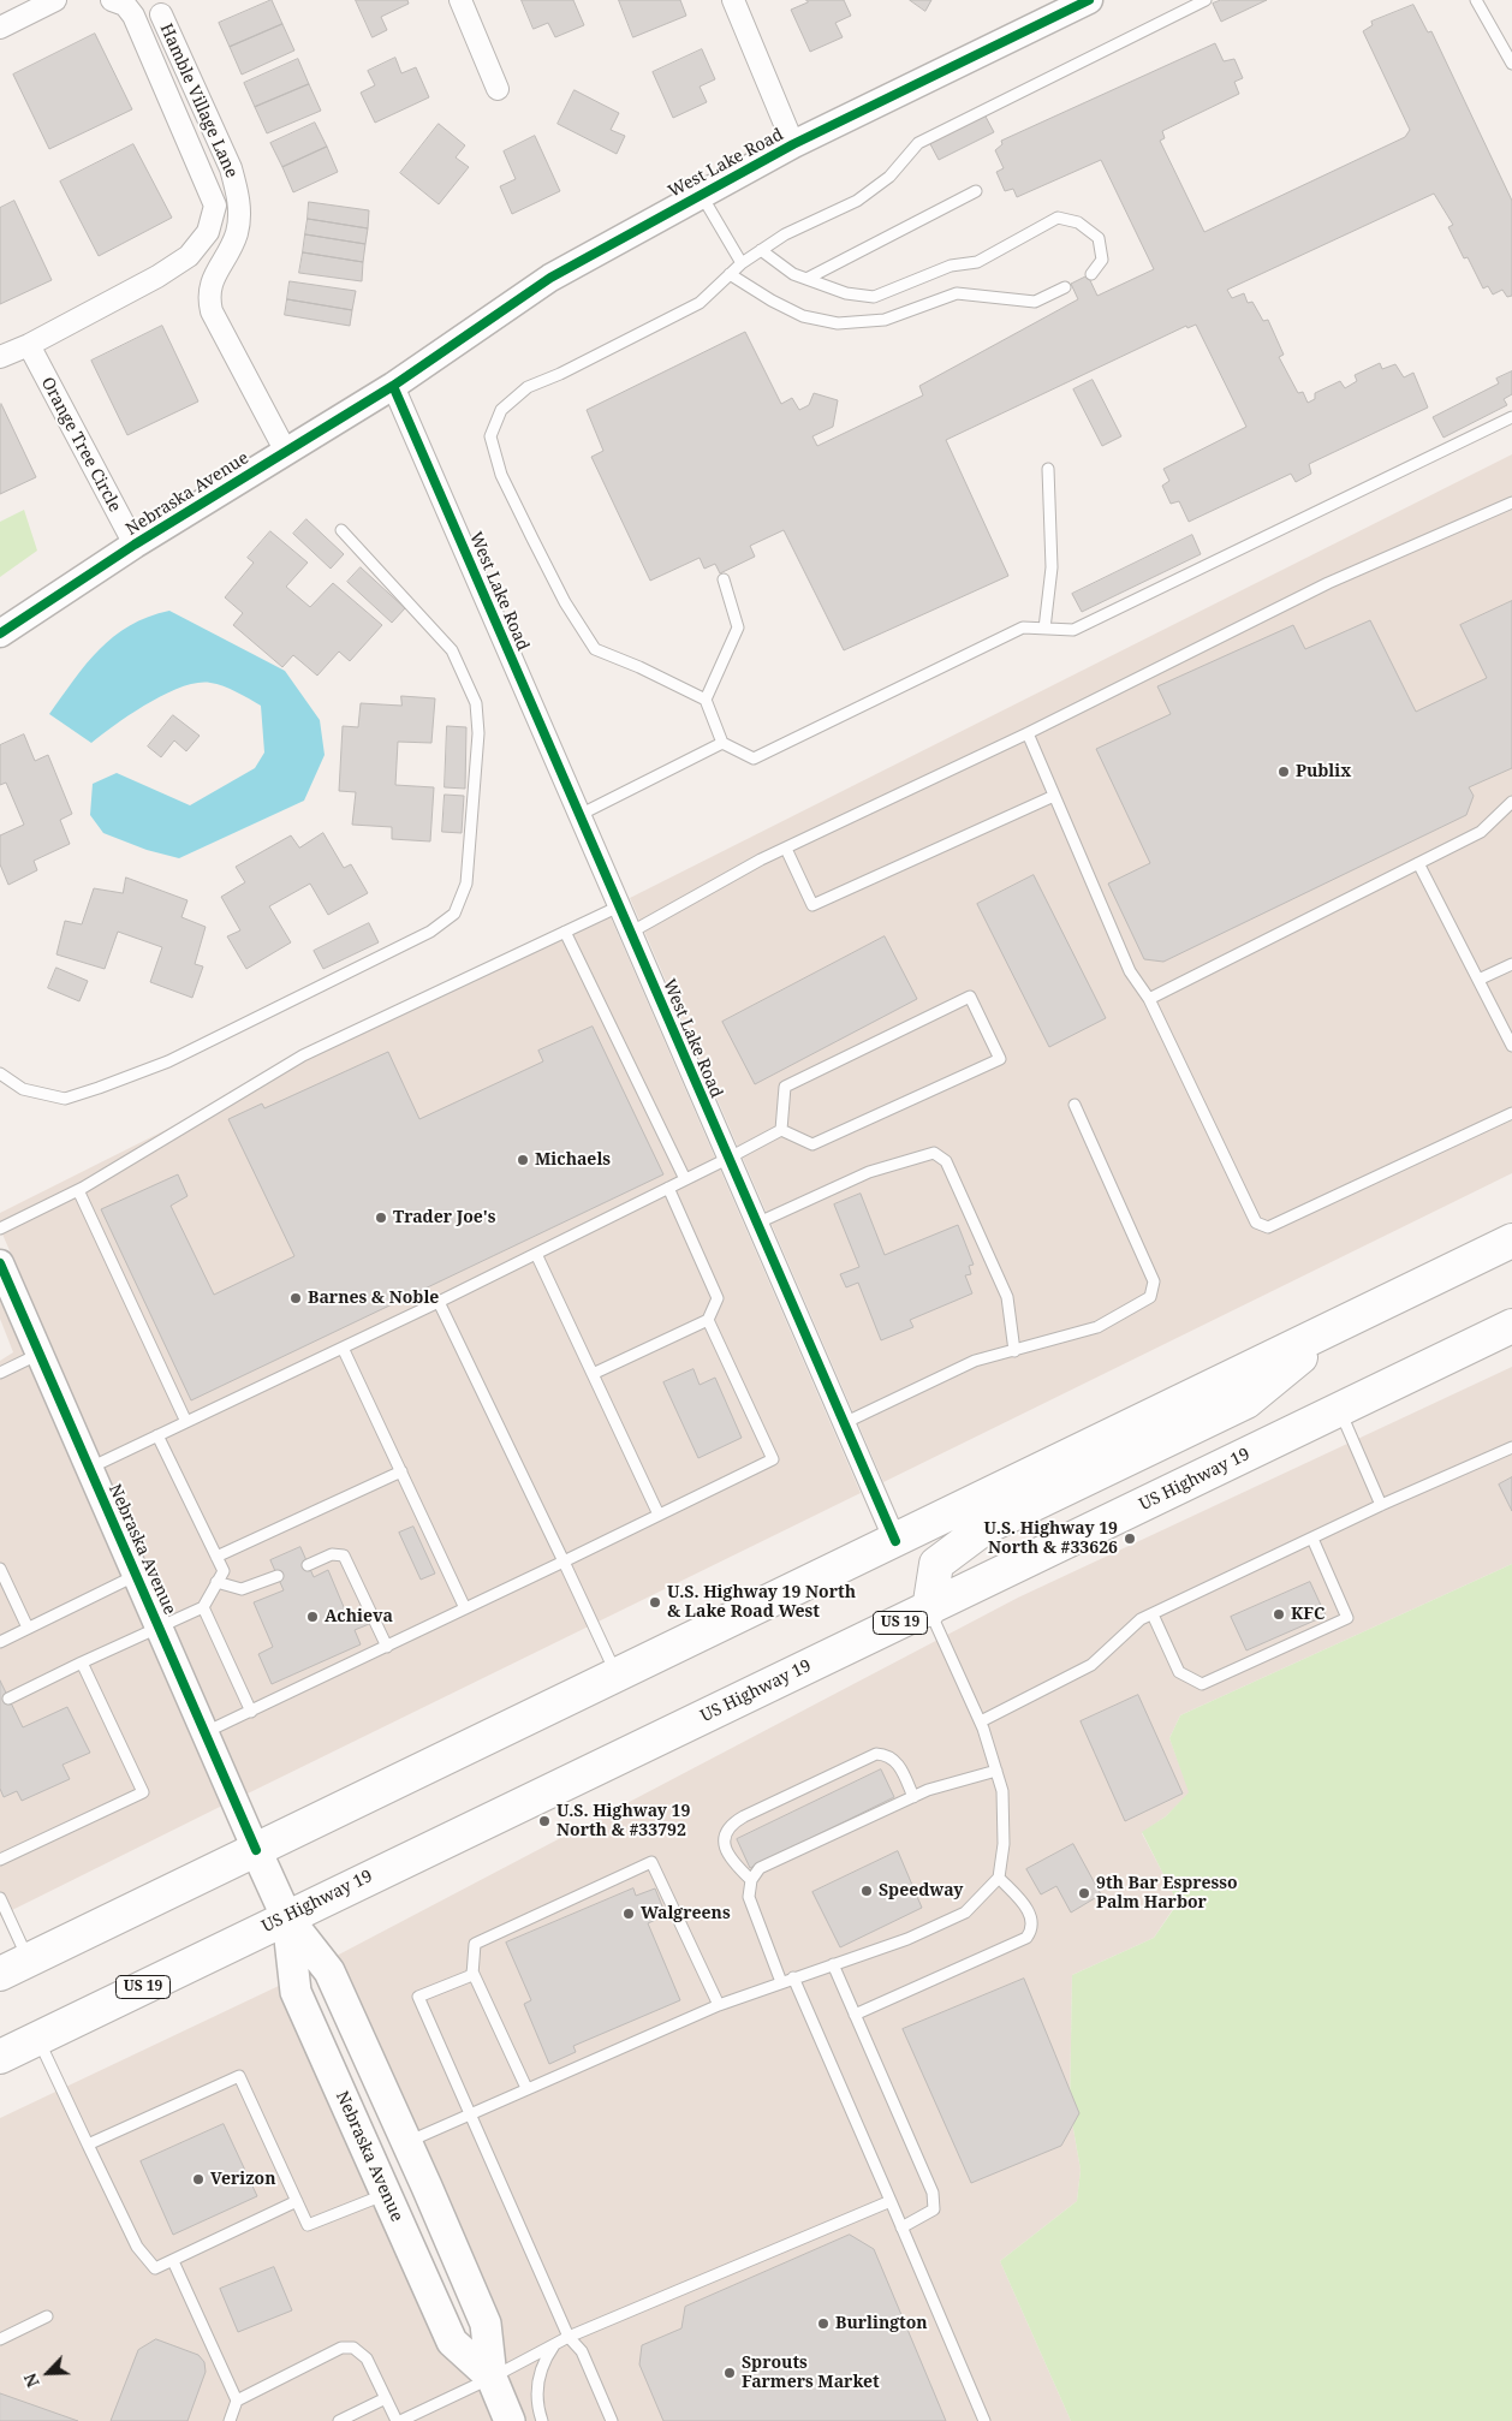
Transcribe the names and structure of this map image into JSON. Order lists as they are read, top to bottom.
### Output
{
  "streets": {
    "highway": ["US Highway 19", "US 19"],
    "main road": ["Nebraska Avenue"],
    "street": ["Hamble Village Lane", "West Lake Road", "Orange Tree Circle"]
  },
  "crossings": [
    ["Hamble Village Lane", "Nebraska Avenue"],
    ["West Lake Road", "Nebraska Avenue"],
    ["Orange Tree Circle", "Nebraska Avenue"],
    ["Nebraska Avenue", "US Highway 19"]
  ],
  "places": [
    "Publix",
    "Michaels",
    "Trader Joe's",
    "Barnes & Noble",
    "U.S. Highway 19 North & #33626",
    "U.S. Highway 19 North & Lake Road West",
    "KFC",
    "Achieva",
    "U.S. Highway 19 North & #33792",
    "Speedway",
    "9th Bar Espresso Palm Harbor",
    "Walgreens",
    "Verizon",
    "Burlington",
    "Sprouts Farmers Market"
  ],
  "north": "bottom left"
}
